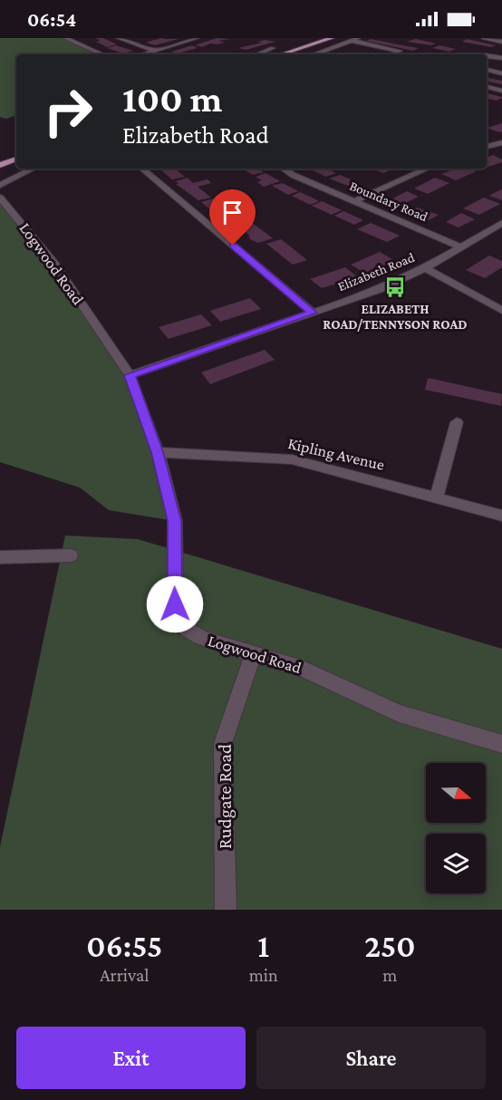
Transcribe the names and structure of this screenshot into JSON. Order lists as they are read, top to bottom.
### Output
{
  "streets": {
    "street": [
      "Boundary Road",
      "Logwood Road",
      "Elizabeth Road",
      "Kipling Avenue",
      "Rudgate Road"
    ]
  },
  "crossings": [
    ["Boundary Road", "Elizabeth Road"],
    ["Logwood Road", "Elizabeth Road"],
    ["Logwood Road", "Kipling Avenue"],
    ["Logwood Road", "Rudgate Road"]
  ],
  "places": {
    "bus stop": ["ELIZABETH ROAD/TENNYSON ROAD"]
  },
  "north": "right",
  "page": {
    "status": "06:54",
    "turn": ["100 m", "Elizabeth Road"],
    "eta": [
      "06:55",
      "Arrival",
      "1",
      "min",
      "250",
      "m"
    ],
    "buttons": ["Exit", "Share"]
  }
}
